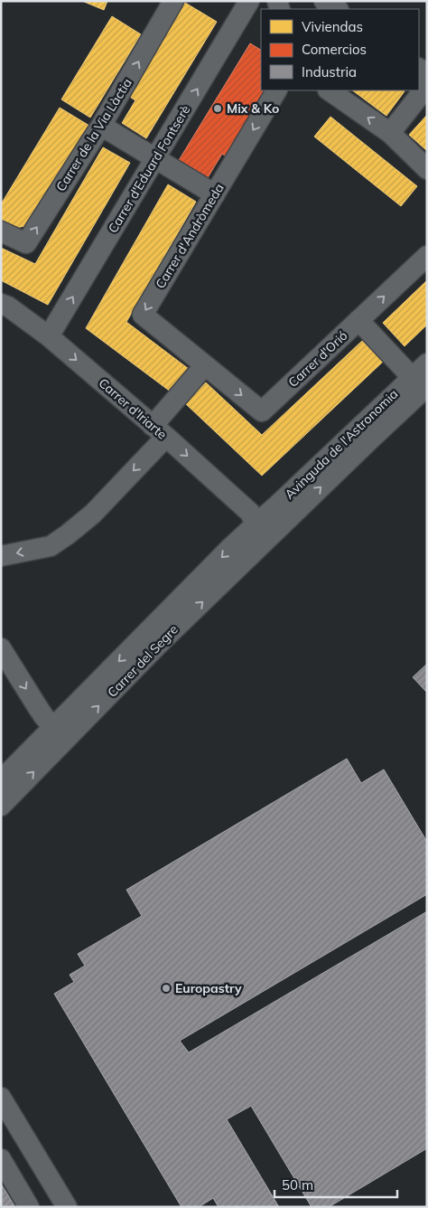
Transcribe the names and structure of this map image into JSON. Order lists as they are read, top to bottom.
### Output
{
  "streets": {
    "street": [
      "Carrer de la Via Làctia",
      "Carrer d'Eduard Fontserè",
      "Carrer d'Andròmeda",
      "Carrer d'Orió",
      "Carrer d'Iriarte",
      "Avinguda de l'Astronomia",
      "Carrer del Segre"
    ]
  },
  "crossings": [
    ["Carrer d'Eduard Fontserè", "Carrer d'Iriarte"],
    ["Carrer d'Andròmeda", "Carrer d'Orió"],
    ["Carrer d'Iriarte", "Avinguda de l'Astronomia"],
    ["Carrer d'Iriarte", "Carrer del Segre"],
    ["Avinguda de l'Astronomia", "Carrer del Segre"]
  ],
  "one_way": [
    "Carrer de la Via Làctia",
    "Carrer d'Eduard Fontserè",
    "Carrer d'Andròmeda",
    "Carrer d'Iriarte"
  ],
  "places": ["Mix & Ko", "Europastry"],
  "legend": ["Viviendas", "Comercios", "Industria"],
  "scale_bar": "50 m"
}
